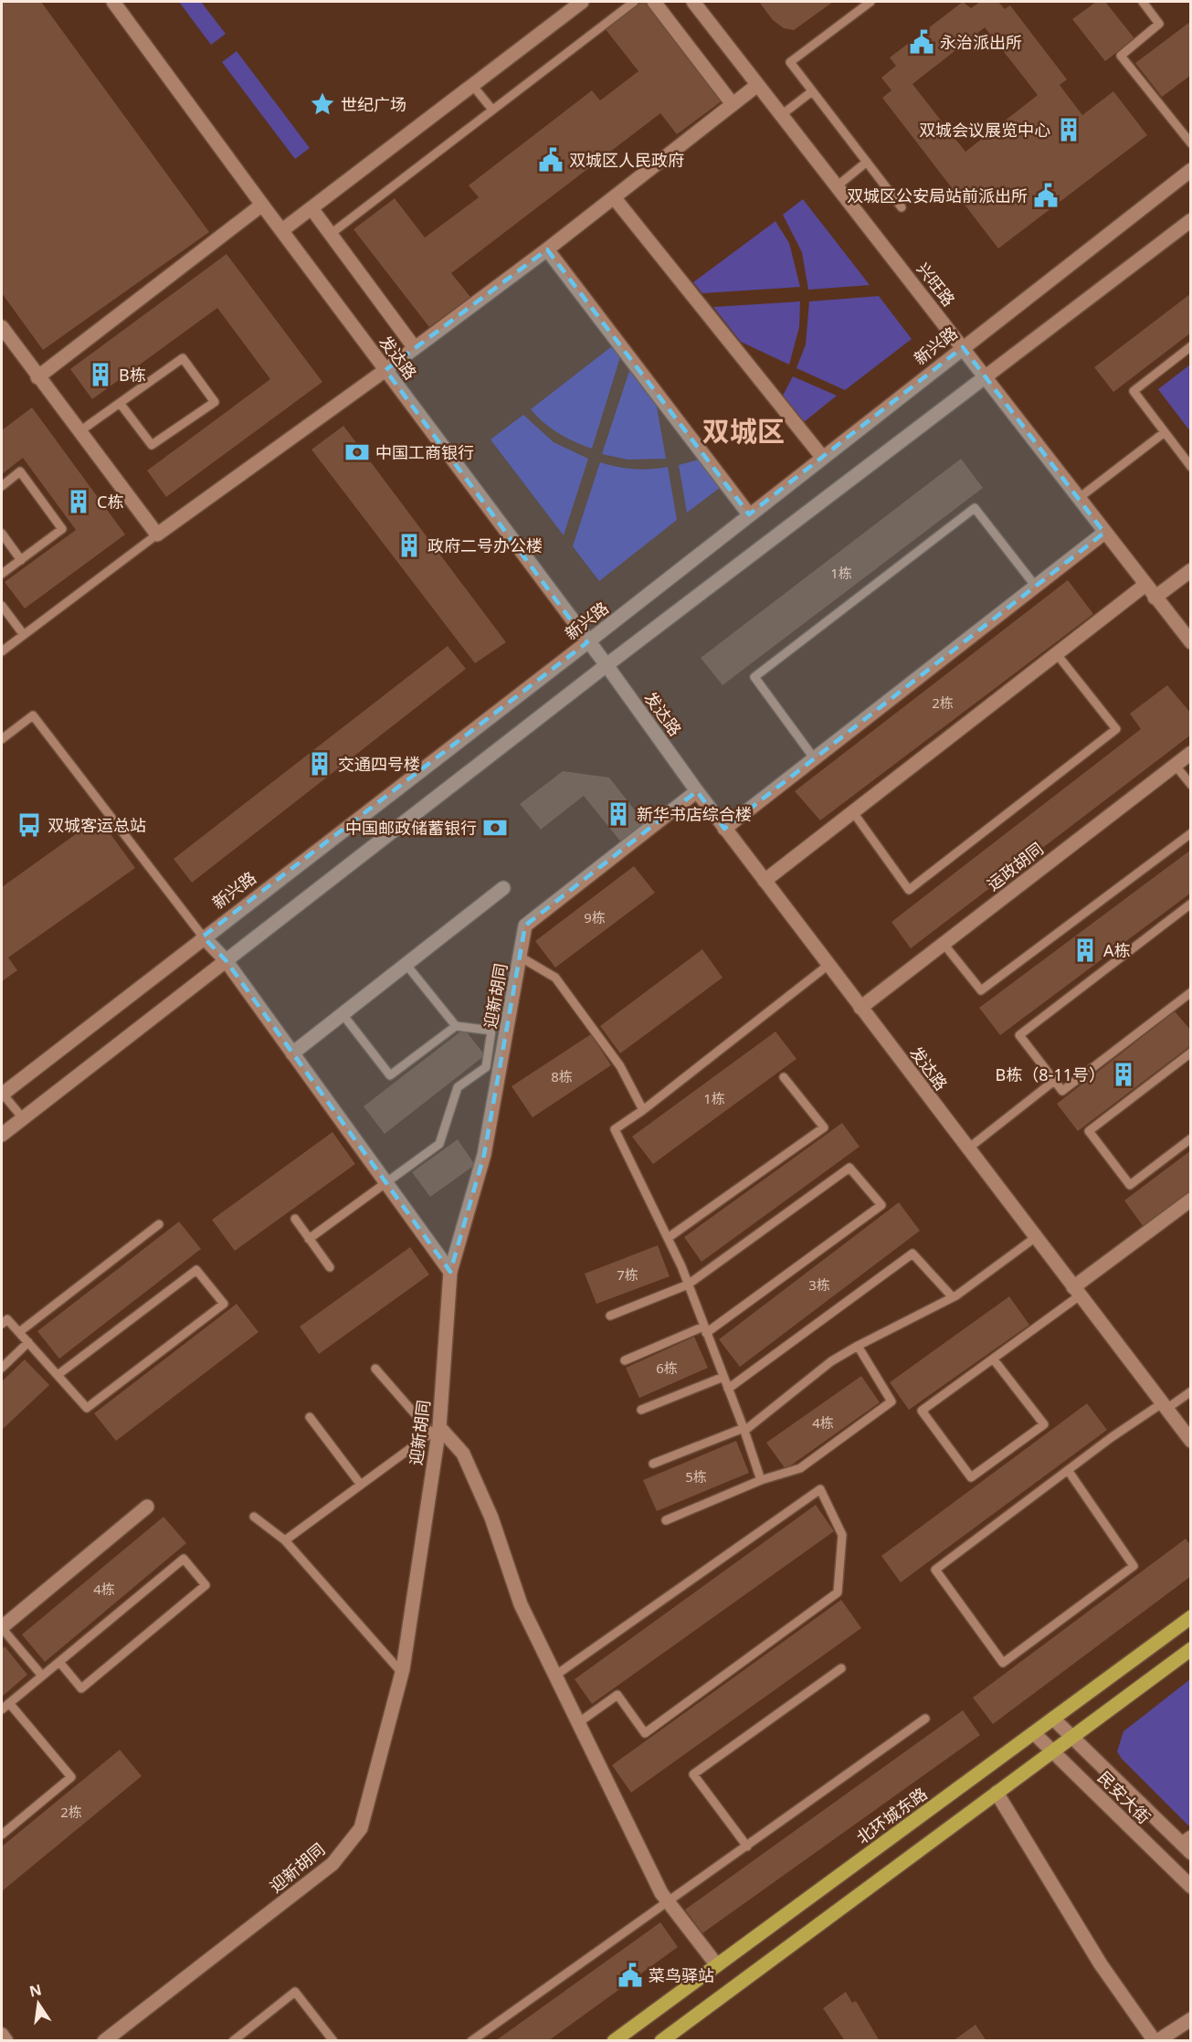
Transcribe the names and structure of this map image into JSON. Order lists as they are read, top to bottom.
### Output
{
  "streets": {
    "main road": ["北环城东路"],
    "street": [
      "兴旺路",
      "新兴路",
      "发达路",
      "运政胡同",
      "迎新胡同",
      "民安大街"
    ]
  },
  "crossings": [
    ["兴旺路", "新兴路"],
    ["新兴路", "发达路"],
    ["发达路", "运政胡同"],
    ["发达路", "迎新胡同"],
    ["民安大街", "北环城东路"]
  ],
  "districts": ["双城区"],
  "places": {
    "public building": [
      "永治派出所",
      "双城区人民政府",
      "双城区公安局站前派出所",
      "菜鸟驿站"
    ],
    "place": ["世纪广场"],
    "building": [
      "双城会议展览中心",
      "B栋",
      "C栋",
      "政府二号办公楼",
      "交通四号楼",
      "新华书店综合楼",
      "A栋",
      "B栋（8-11号）"
    ],
    "bank": ["中国工商银行", "中国邮政储蓄银行"],
    "bus stop": ["双城客运总站"]
  },
  "house_numbers": [
    "1栋",
    "2栋",
    "9栋",
    "8栋",
    "1栋",
    "7栋",
    "3栋",
    "6栋",
    "4栋",
    "5栋",
    "4栋",
    "2栋"
  ],
  "north": "top"
}
